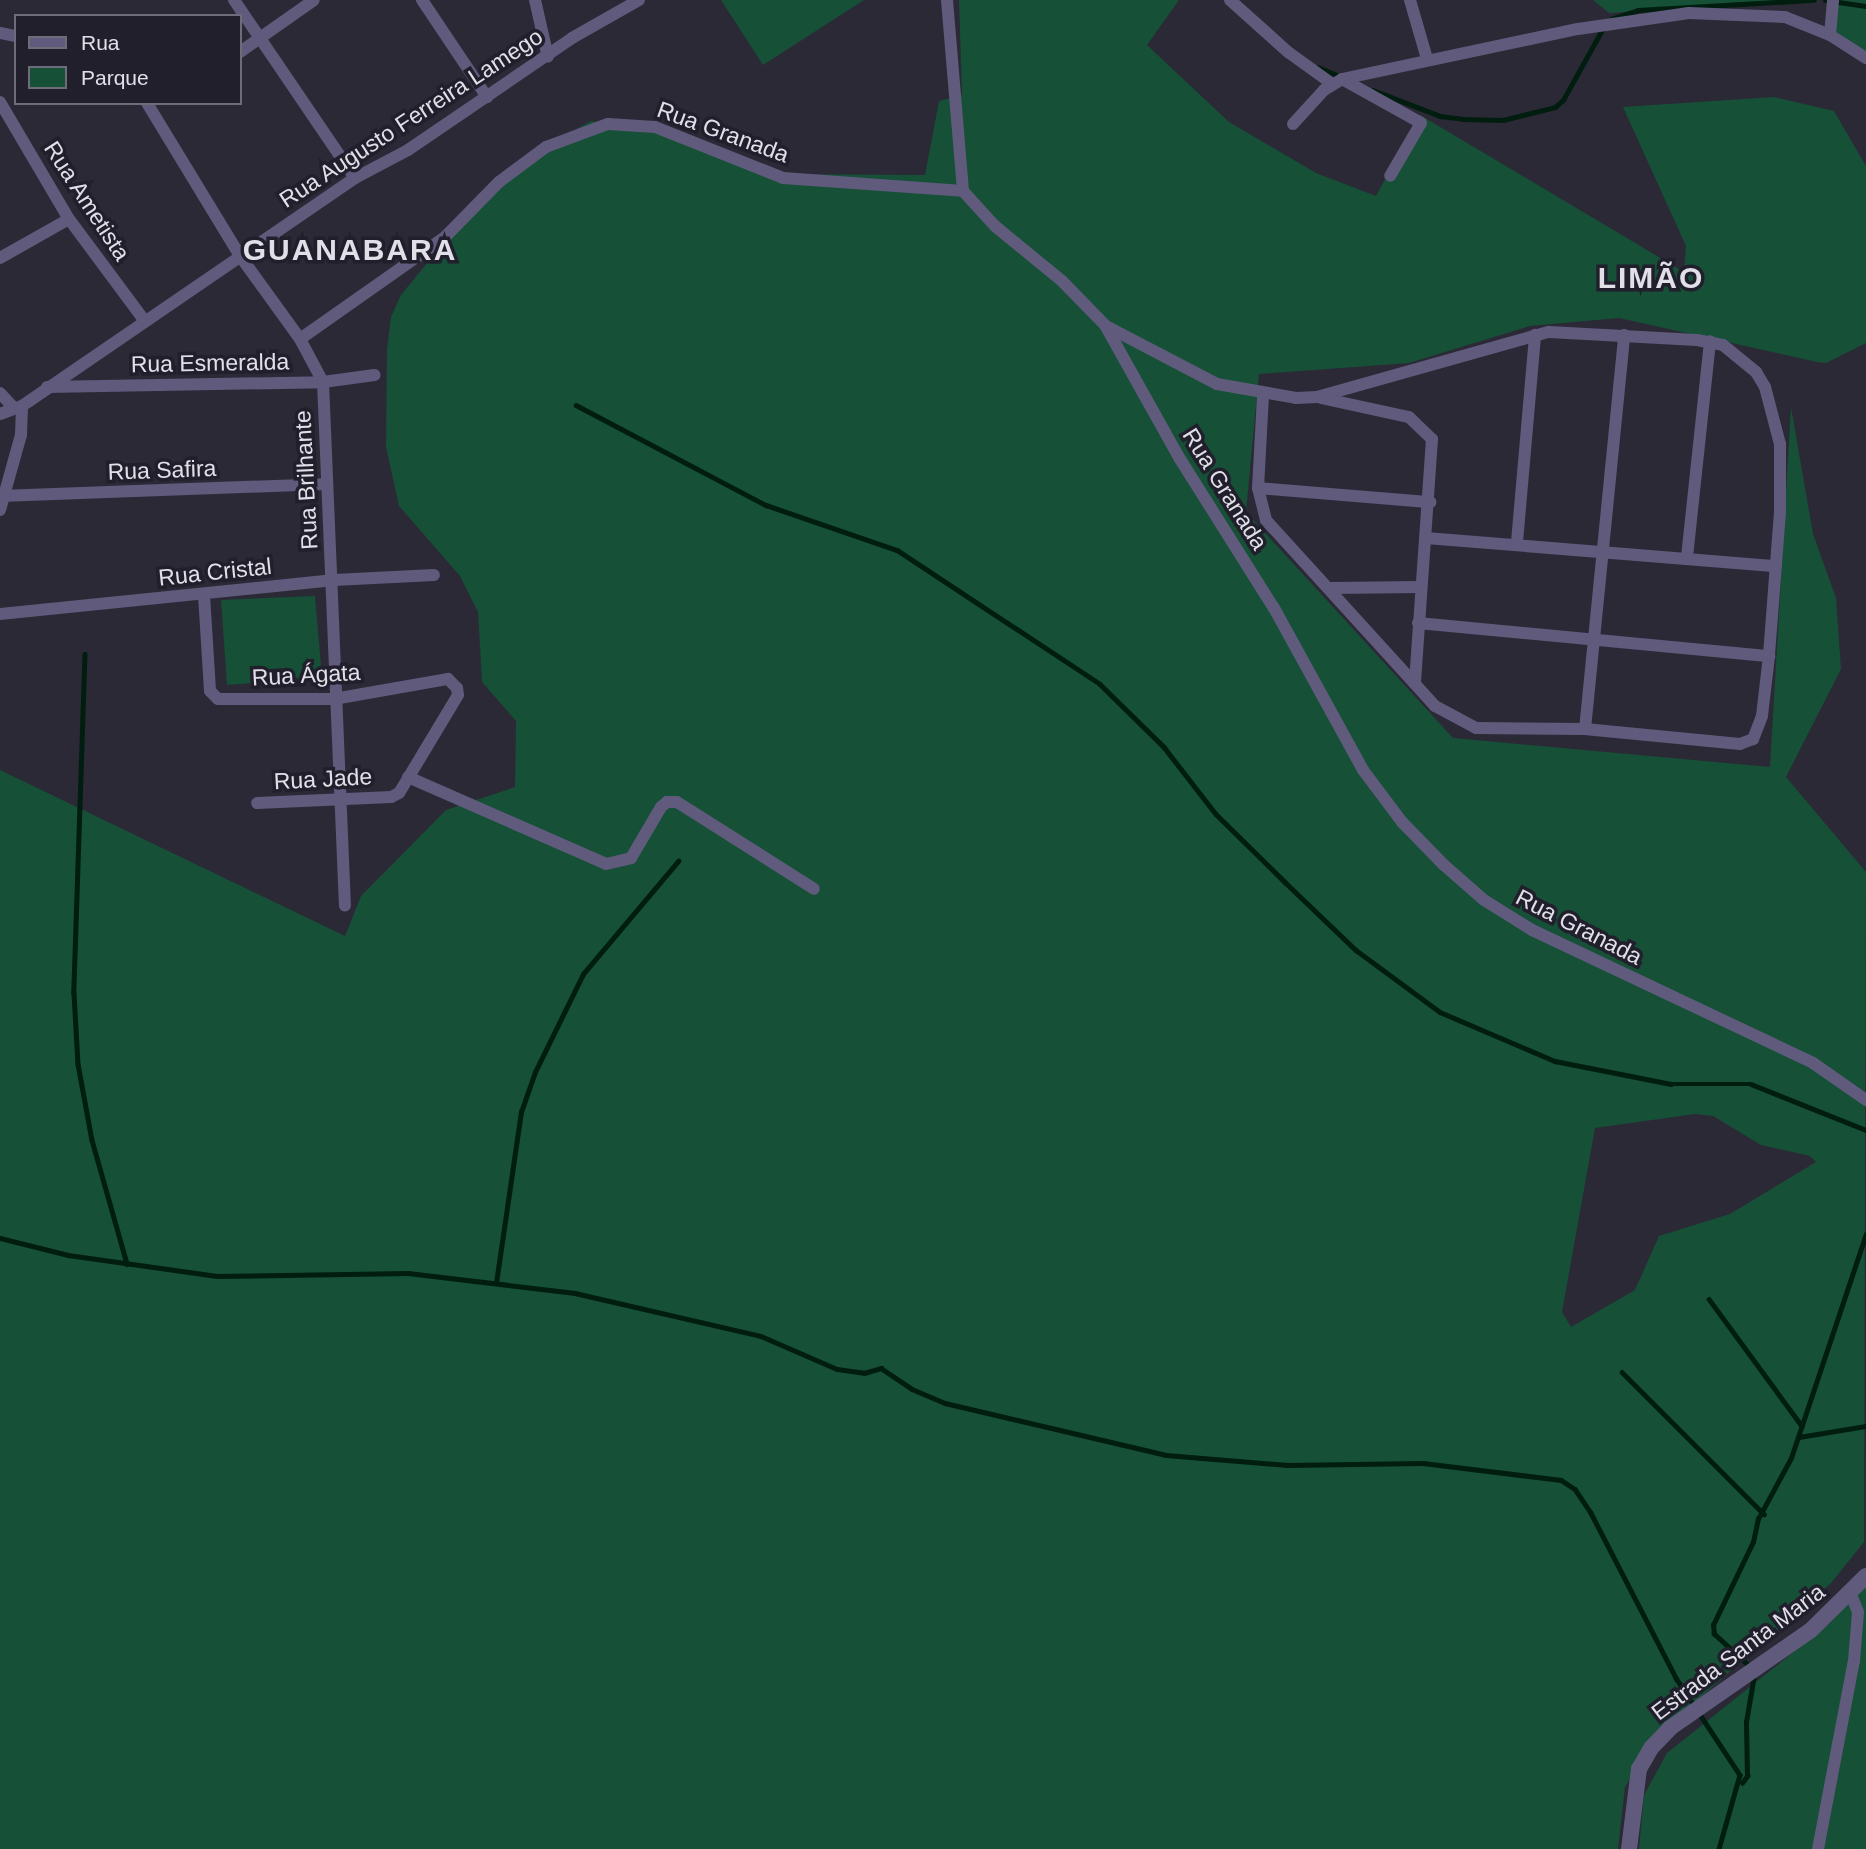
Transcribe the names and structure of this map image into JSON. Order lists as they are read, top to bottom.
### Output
{
  "streets": {
    "street": [
      "Rua Augusto Ferreira Lamego",
      "Rua Granada",
      "Rua Ametista",
      "Rua Esmeralda",
      "Rua Safira",
      "Rua Brilhante",
      "Rua Cristal",
      "Rua Ágata",
      "Rua Jade",
      "Estrada Santa Maria"
    ]
  },
  "crossings": [
    ["Rua Augusto Ferreira Lamego", "Rua Ametista"],
    ["Rua Augusto Ferreira Lamego", "Rua Esmeralda"],
    ["Rua Augusto Ferreira Lamego", "Rua Brilhante"],
    ["Rua Granada", "Rua Brilhante"],
    ["Rua Esmeralda", "Rua Brilhante"],
    ["Rua Safira", "Rua Brilhante"],
    ["Rua Brilhante", "Rua Cristal"],
    ["Rua Brilhante", "Rua Ágata"],
    ["Rua Brilhante", "Rua Jade"],
    ["Rua Cristal", "Rua Ágata"],
    ["Rua Ágata", "Rua Jade"]
  ],
  "districts": ["GUANABARA", "LIMÃO"],
  "legend": ["Rua", "Parque"]
}
